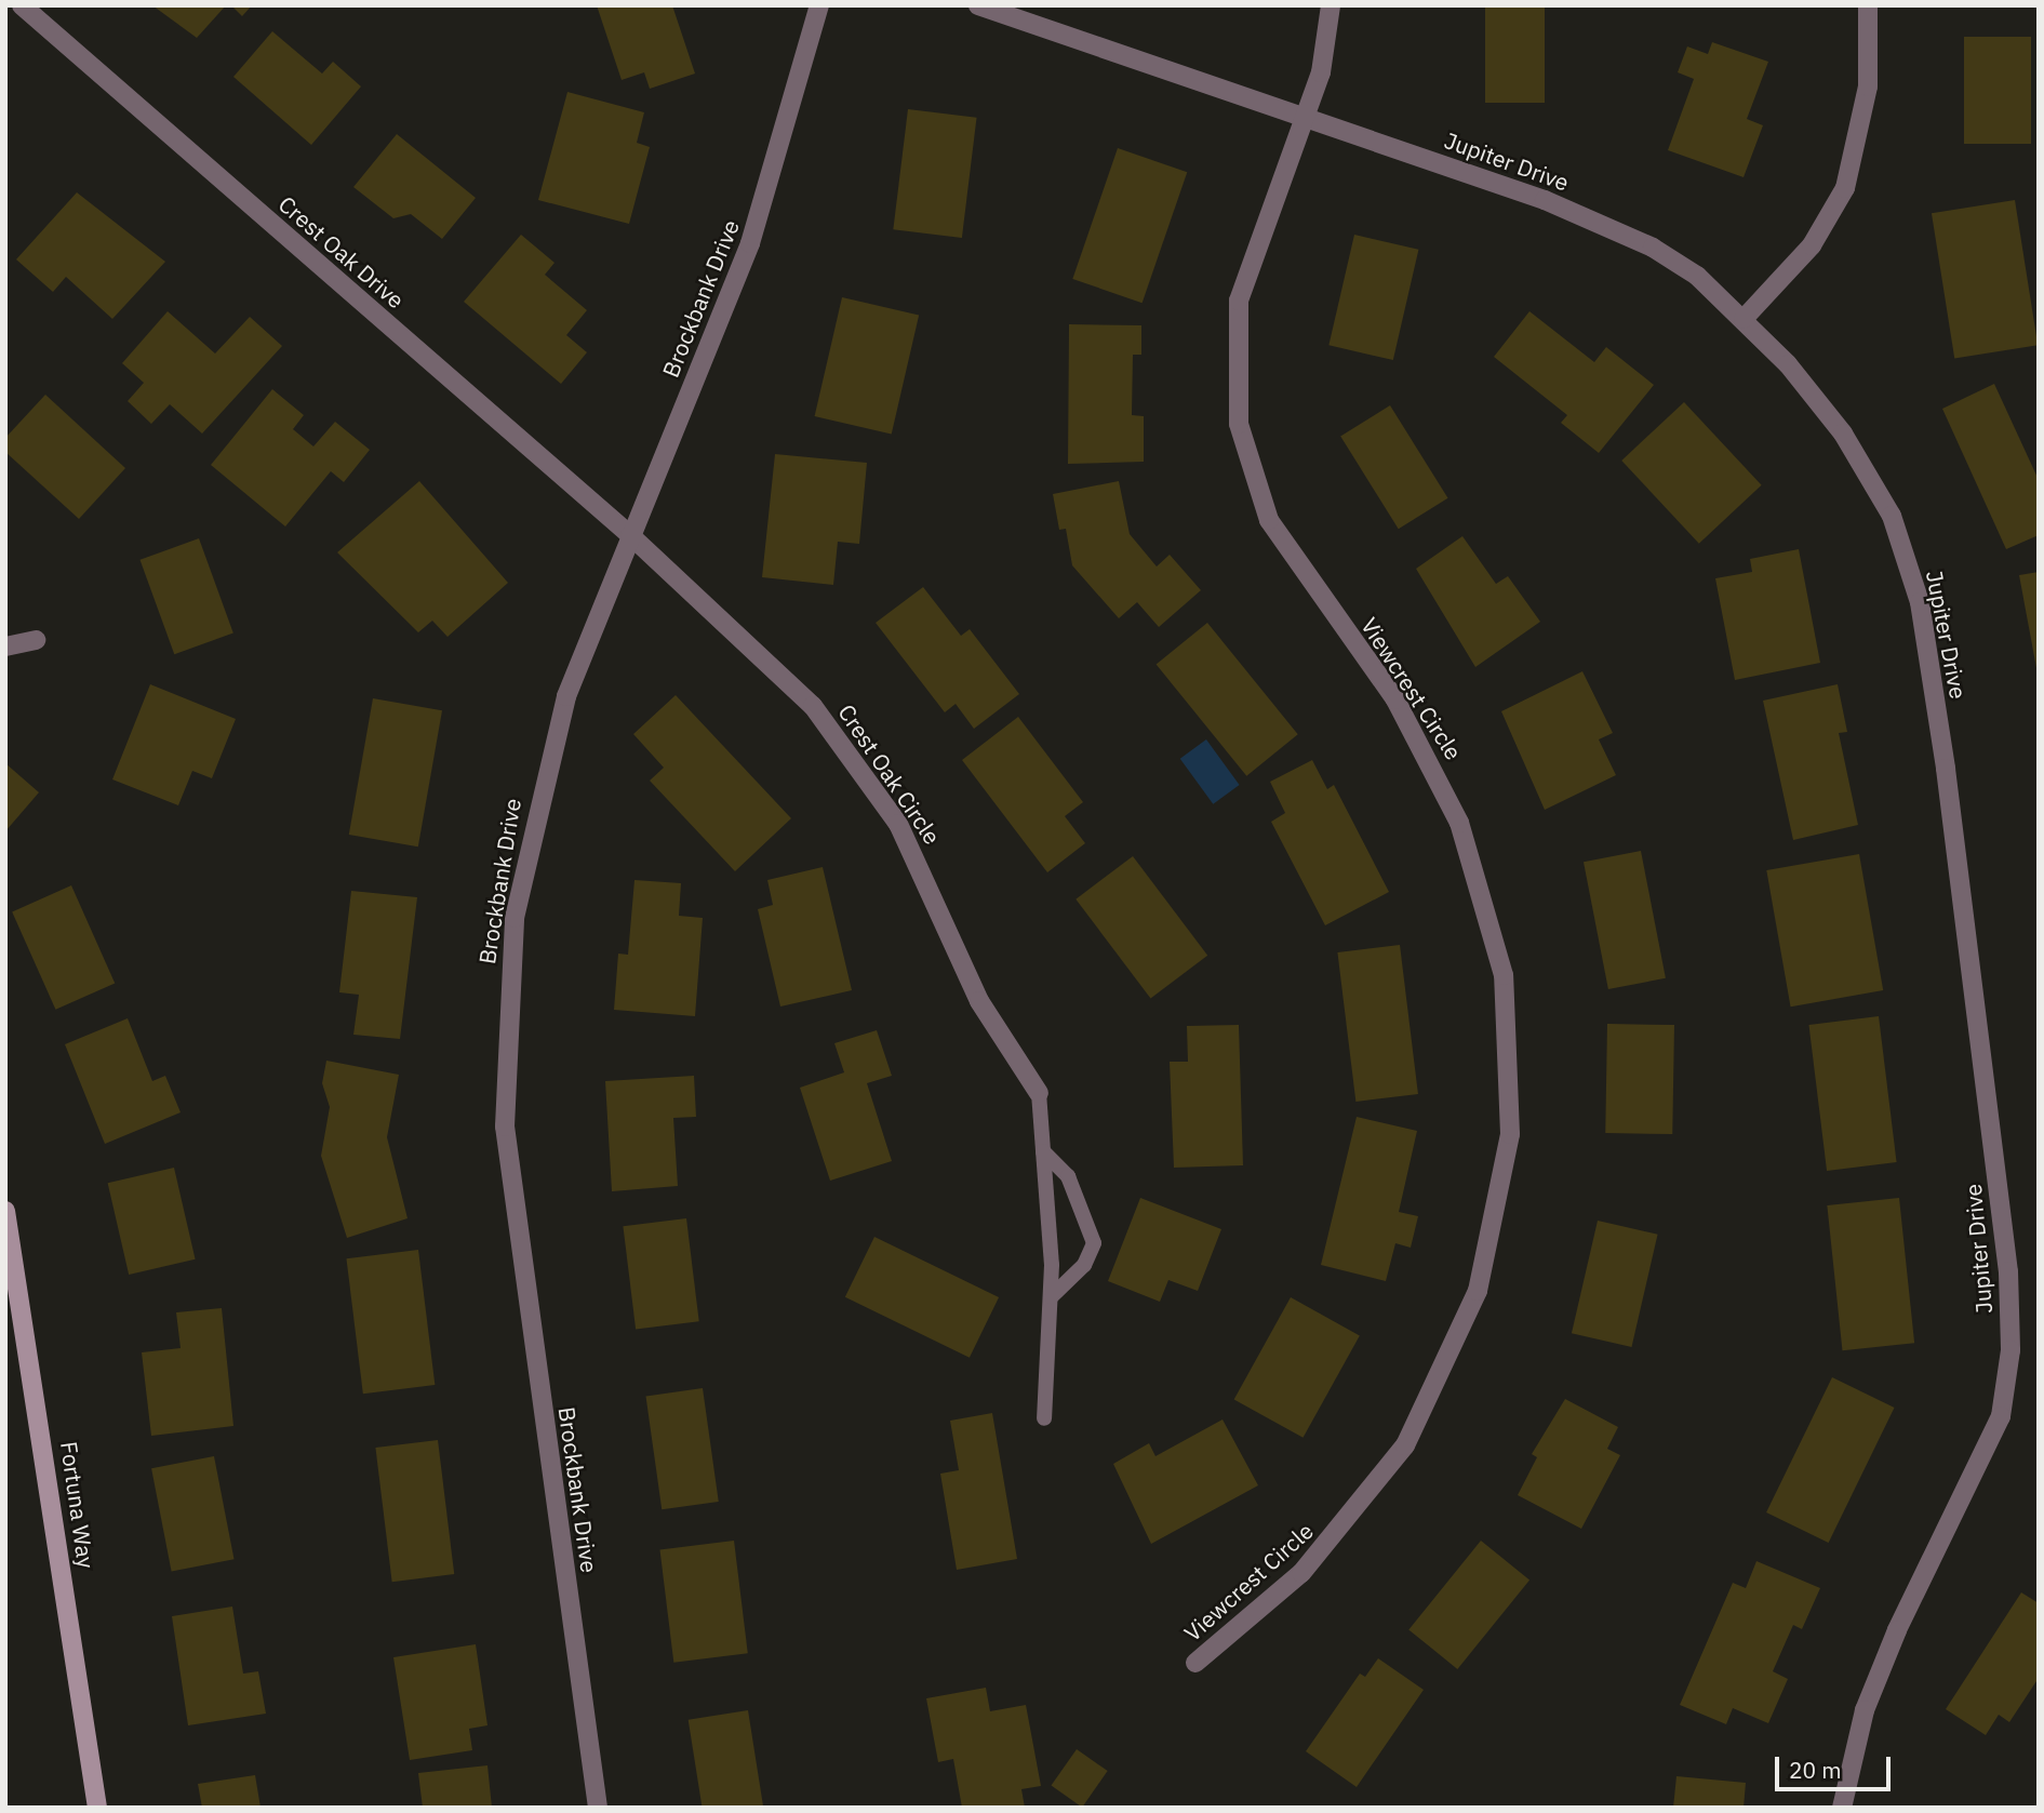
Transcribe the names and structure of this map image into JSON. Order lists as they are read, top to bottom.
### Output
{
  "streets": {
    "street": [
      "Jupiter Drive",
      "Crest Oak Drive",
      "Brockbank Drive",
      "Viewcrest Circle",
      "Crest Oak Circle",
      "Fortuna Way"
    ]
  },
  "crossings": [
    ["Jupiter Drive", "Viewcrest Circle"],
    ["Crest Oak Drive", "Brockbank Drive"],
    ["Crest Oak Drive", "Crest Oak Circle"],
    ["Brockbank Drive", "Crest Oak Circle"]
  ],
  "scale_bar": "20 m"
}
